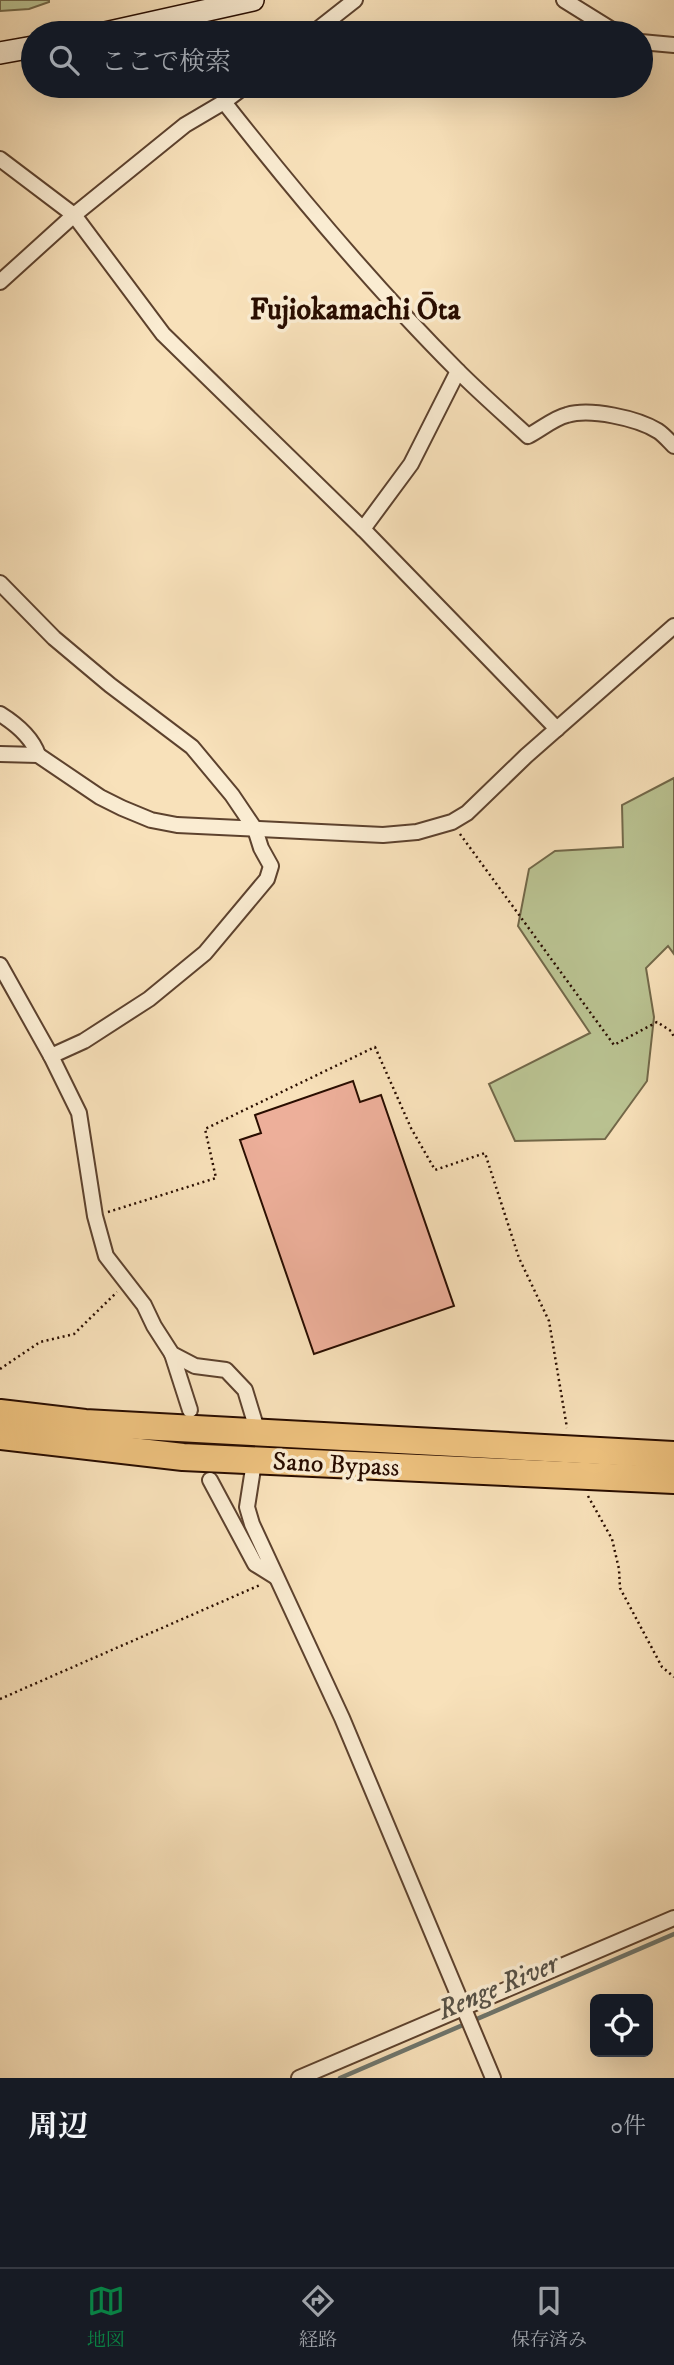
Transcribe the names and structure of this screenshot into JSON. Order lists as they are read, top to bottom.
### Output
{
  "streets": {
    "highway": ["Sano Bypass"]
  },
  "districts": ["Fujiokamachi Ōta"],
  "water": ["Renge River"],
  "page": {
    "search": "ここで検索",
    "heading": ["周辺", "0件"],
    "nav": ["地図", "経路", "保存済み"]
  }
}
